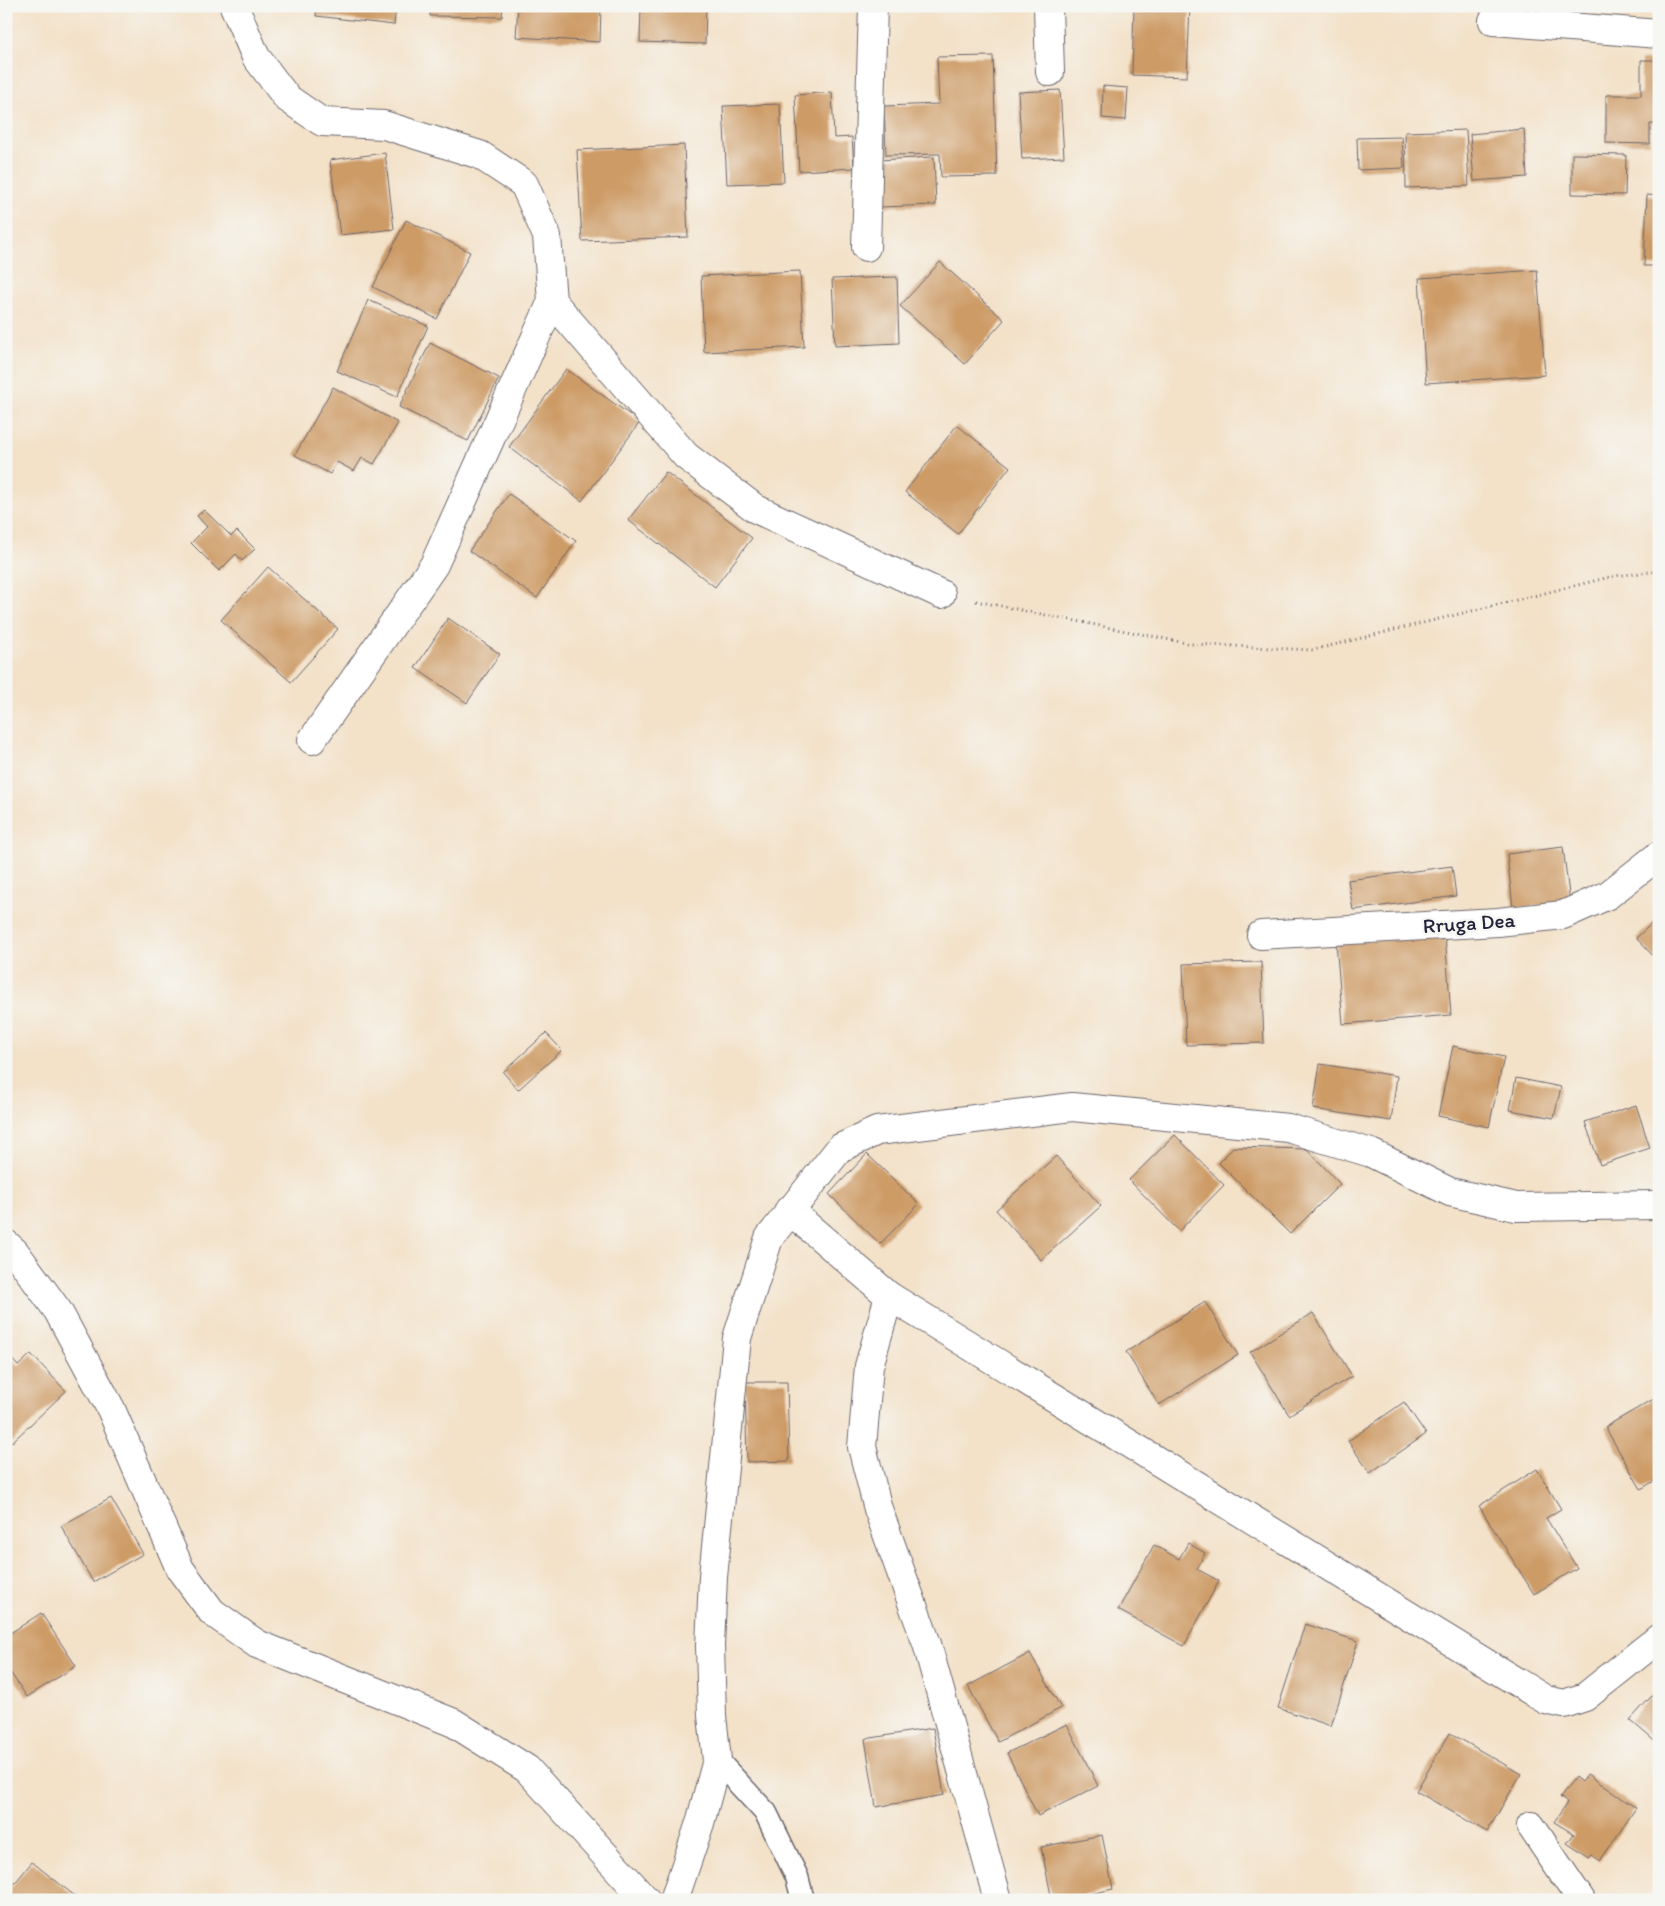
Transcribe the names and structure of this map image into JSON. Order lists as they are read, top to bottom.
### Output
{
  "streets": {
    "street": ["Rruga Dea"]
  }
}
